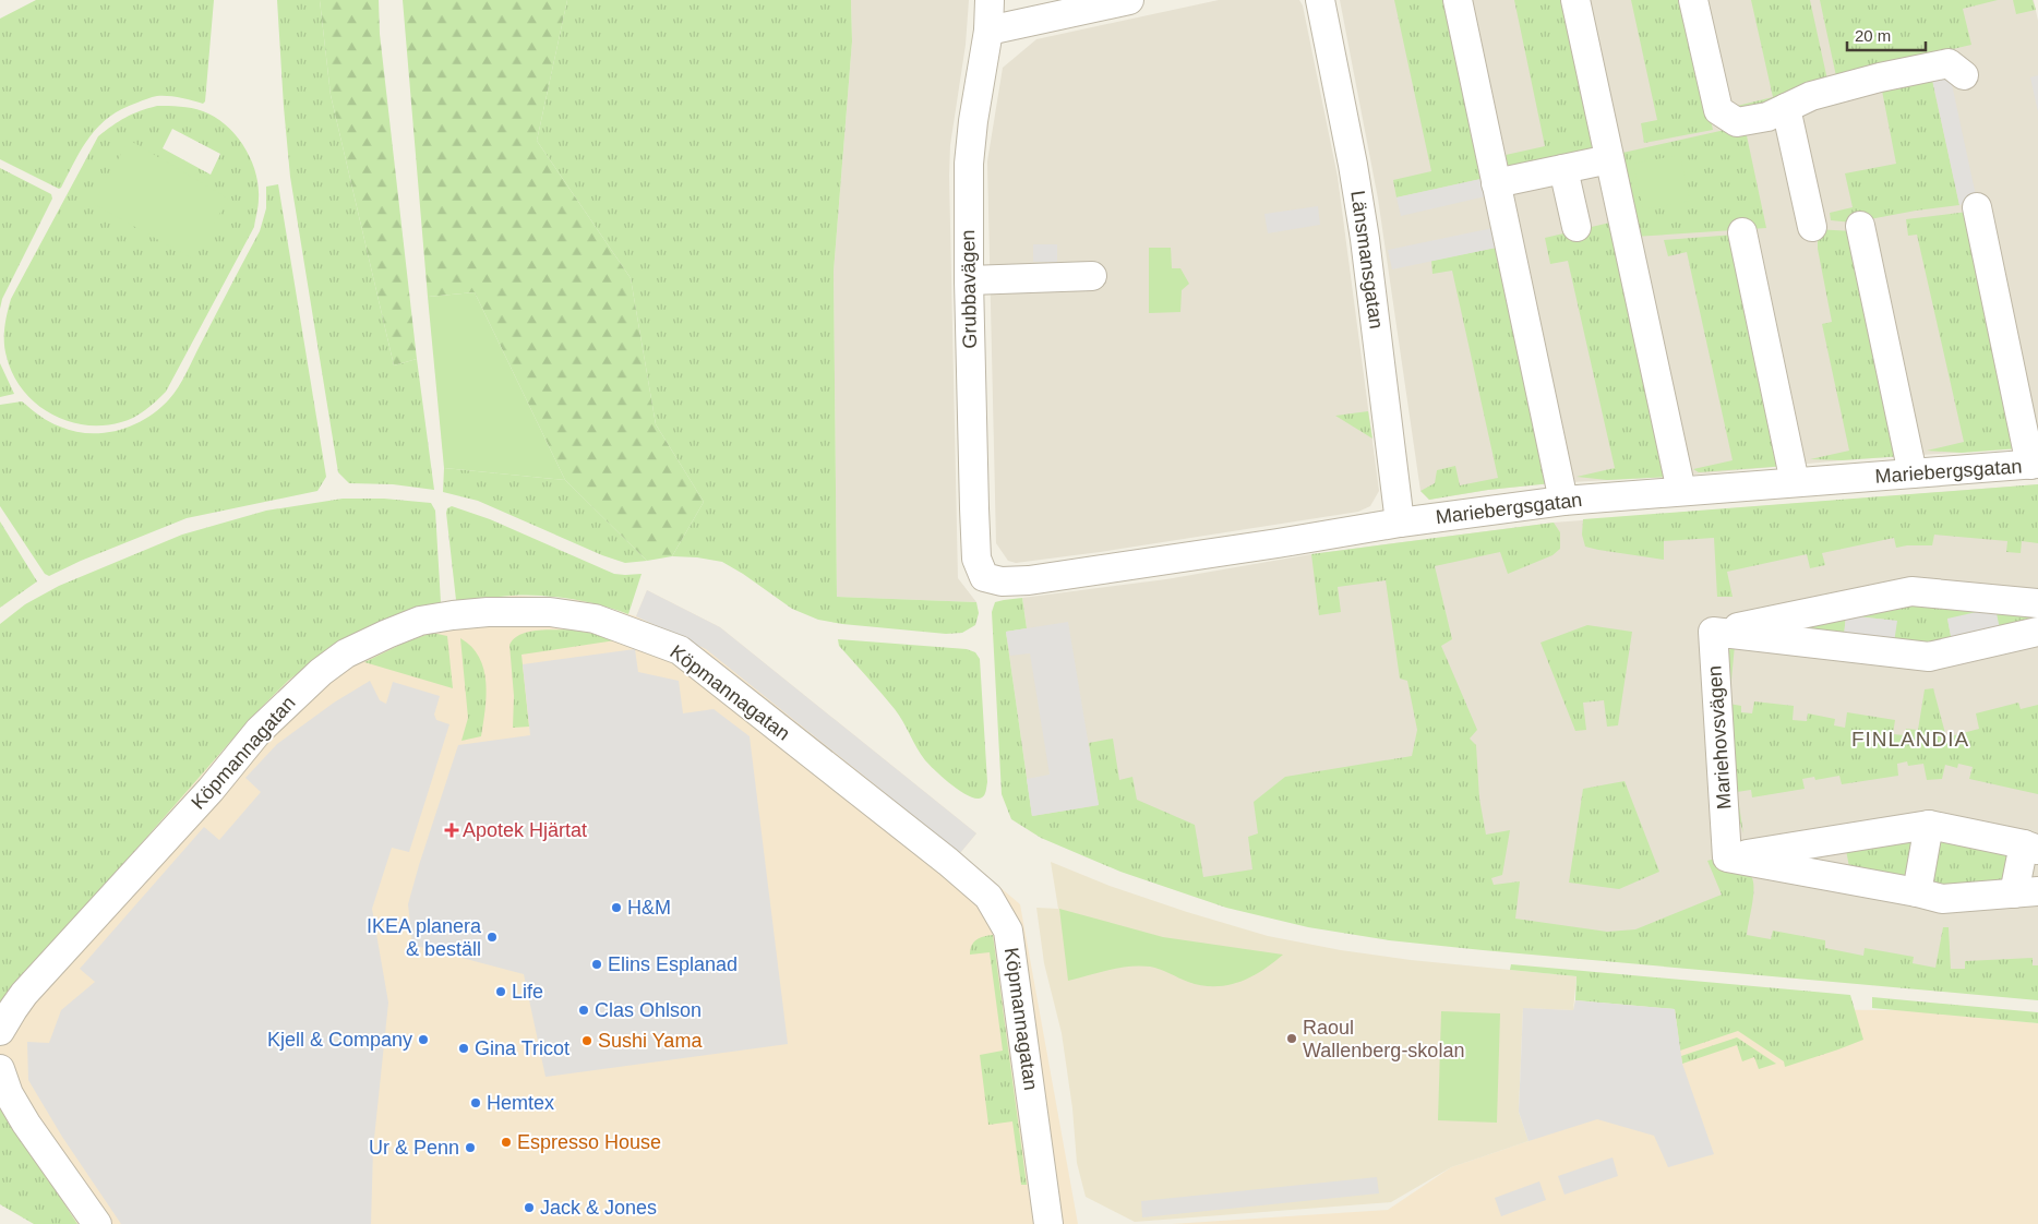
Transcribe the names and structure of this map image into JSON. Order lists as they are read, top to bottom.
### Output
{
  "streets": {
    "street": [
      "Länsmansgatan",
      "Grubbavägen",
      "Mariebergsgatan",
      "Köpmannagatan",
      "Mariehovsvägen"
    ]
  },
  "crossings": [
    ["Länsmansgatan", "Mariebergsgatan"],
    ["Grubbavägen", "Mariebergsgatan"]
  ],
  "districts": ["FINLANDIA"],
  "places": {
    "health": ["Apotek Hjärtat"],
    "other": [
      "H&M",
      "IKEA planera & beställ",
      "Elins Esplanad",
      "Life",
      "Clas Ohlson",
      "Raoul Wallenberg-skolan",
      "Kjell & Company",
      "Sushi Yama",
      "Gina Tricot",
      "Hemtex",
      "Espresso House",
      "Ur & Penn",
      "Jack & Jones"
    ]
  },
  "scale_bar": "20 m"
}
